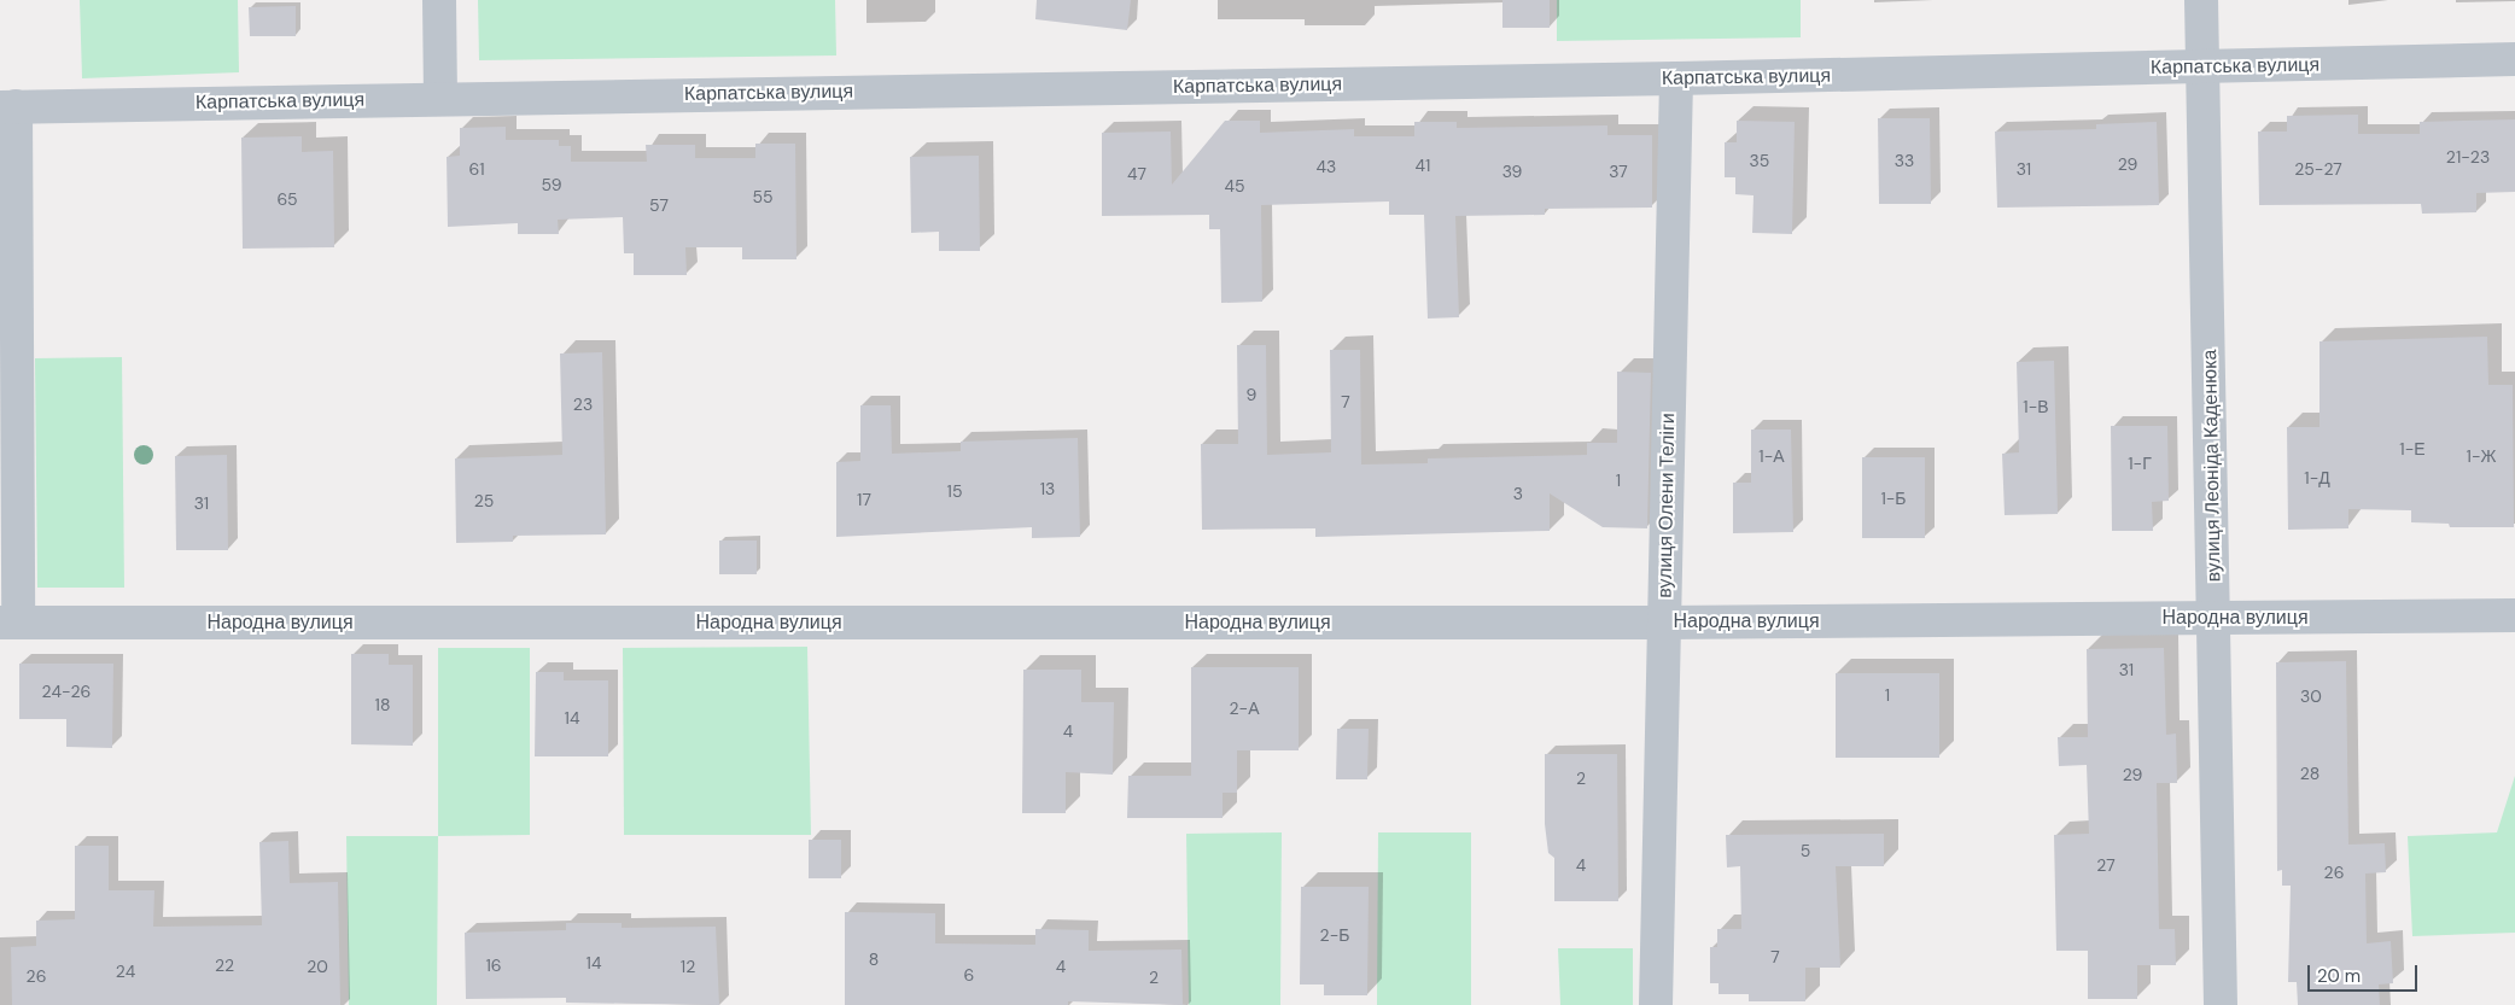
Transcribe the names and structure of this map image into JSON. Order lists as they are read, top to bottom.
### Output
{
  "streets": {
    "street": [
      "Карпатська вулиця",
      "вулиця Леоніда Каденюка",
      "вулиця Олени Теліги",
      "Народна вулиця"
    ]
  },
  "crossings": [
    ["Карпатська вулиця", "вулиця Леоніда Каденюка"],
    ["Карпатська вулиця", "вулиця Олени Теліги"],
    ["вулиця Леоніда Каденюка", "Народна вулиця"],
    ["вулиця Олени Теліги", "Народна вулиця"]
  ],
  "house_numbers": [
    "21-23",
    "35",
    "33",
    "29",
    "41",
    "43",
    "61",
    "31",
    "25-27",
    "39",
    "37",
    "47",
    "59",
    "45",
    "55",
    "65",
    "57",
    "9",
    "7",
    "23",
    "1-В",
    "1-Е",
    "1-А",
    "1-Ж",
    "1-Г",
    "1-Д",
    "1",
    "13",
    "15",
    "3",
    "1-Б",
    "17",
    "25",
    "31",
    "31",
    "24-26",
    "1",
    "30",
    "18",
    "2-А",
    "14",
    "4",
    "28",
    "29",
    "2",
    "5",
    "4",
    "27",
    "26",
    "2-Б",
    "7",
    "8",
    "14",
    "22",
    "16",
    "20",
    "12",
    "4",
    "24",
    "6",
    "26",
    "2"
  ],
  "scale_bar": "20 m"
}
